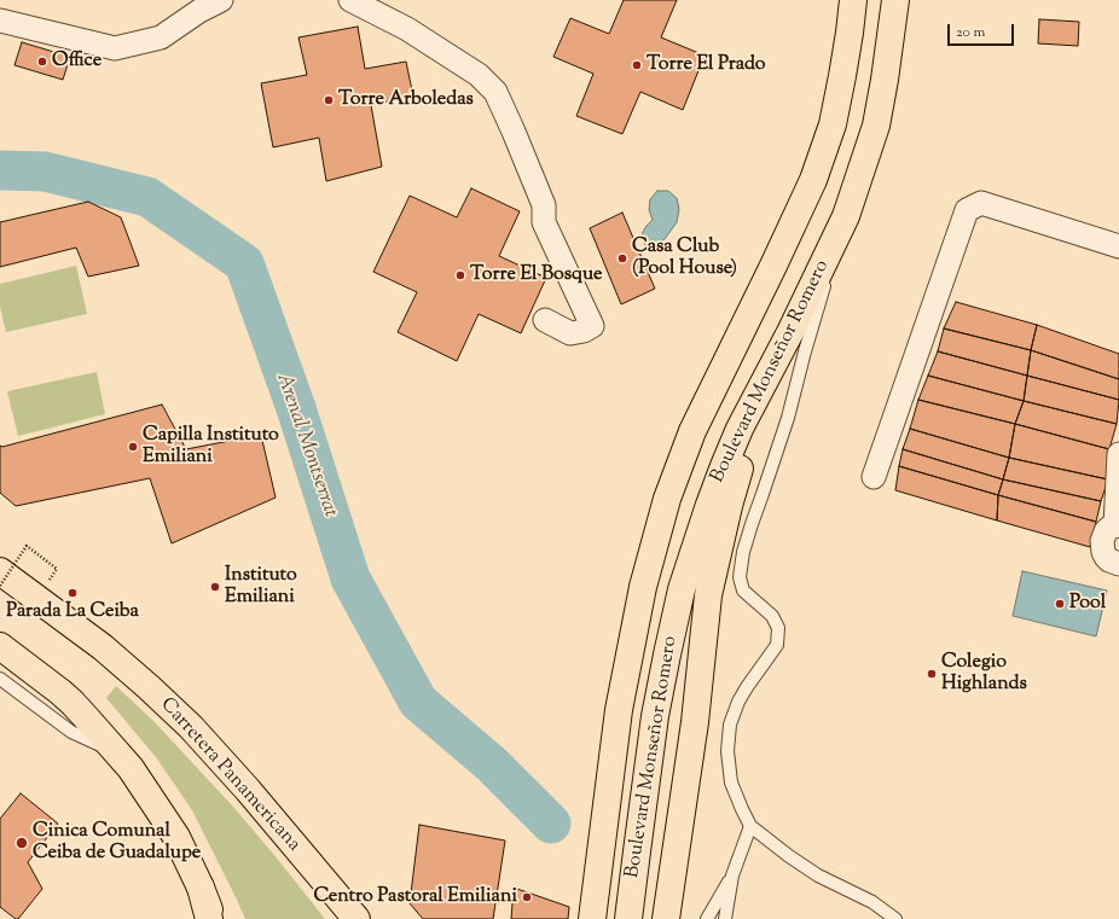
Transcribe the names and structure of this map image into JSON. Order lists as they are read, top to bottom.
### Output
{
  "streets": {
    "main road": ["Boulevard Monseñor Romero", "Carretera Panamericana"]
  },
  "water": ["Arenal Montserrat"],
  "places": [
    "Office",
    "Torre El Prado",
    "Torre Arboledas",
    "Casa Club (Pool House)",
    "Torre El Bosque",
    "Capilla Instituto Emiliani",
    "Instituto Emiliani",
    "Parada La Ceiba",
    "Pool",
    "Colegio Highlands",
    "Cinica Comunal Ceiba de Guadalupe",
    "Centro Pastoral Emiliani"
  ],
  "scale_bar": "20 m"
}
